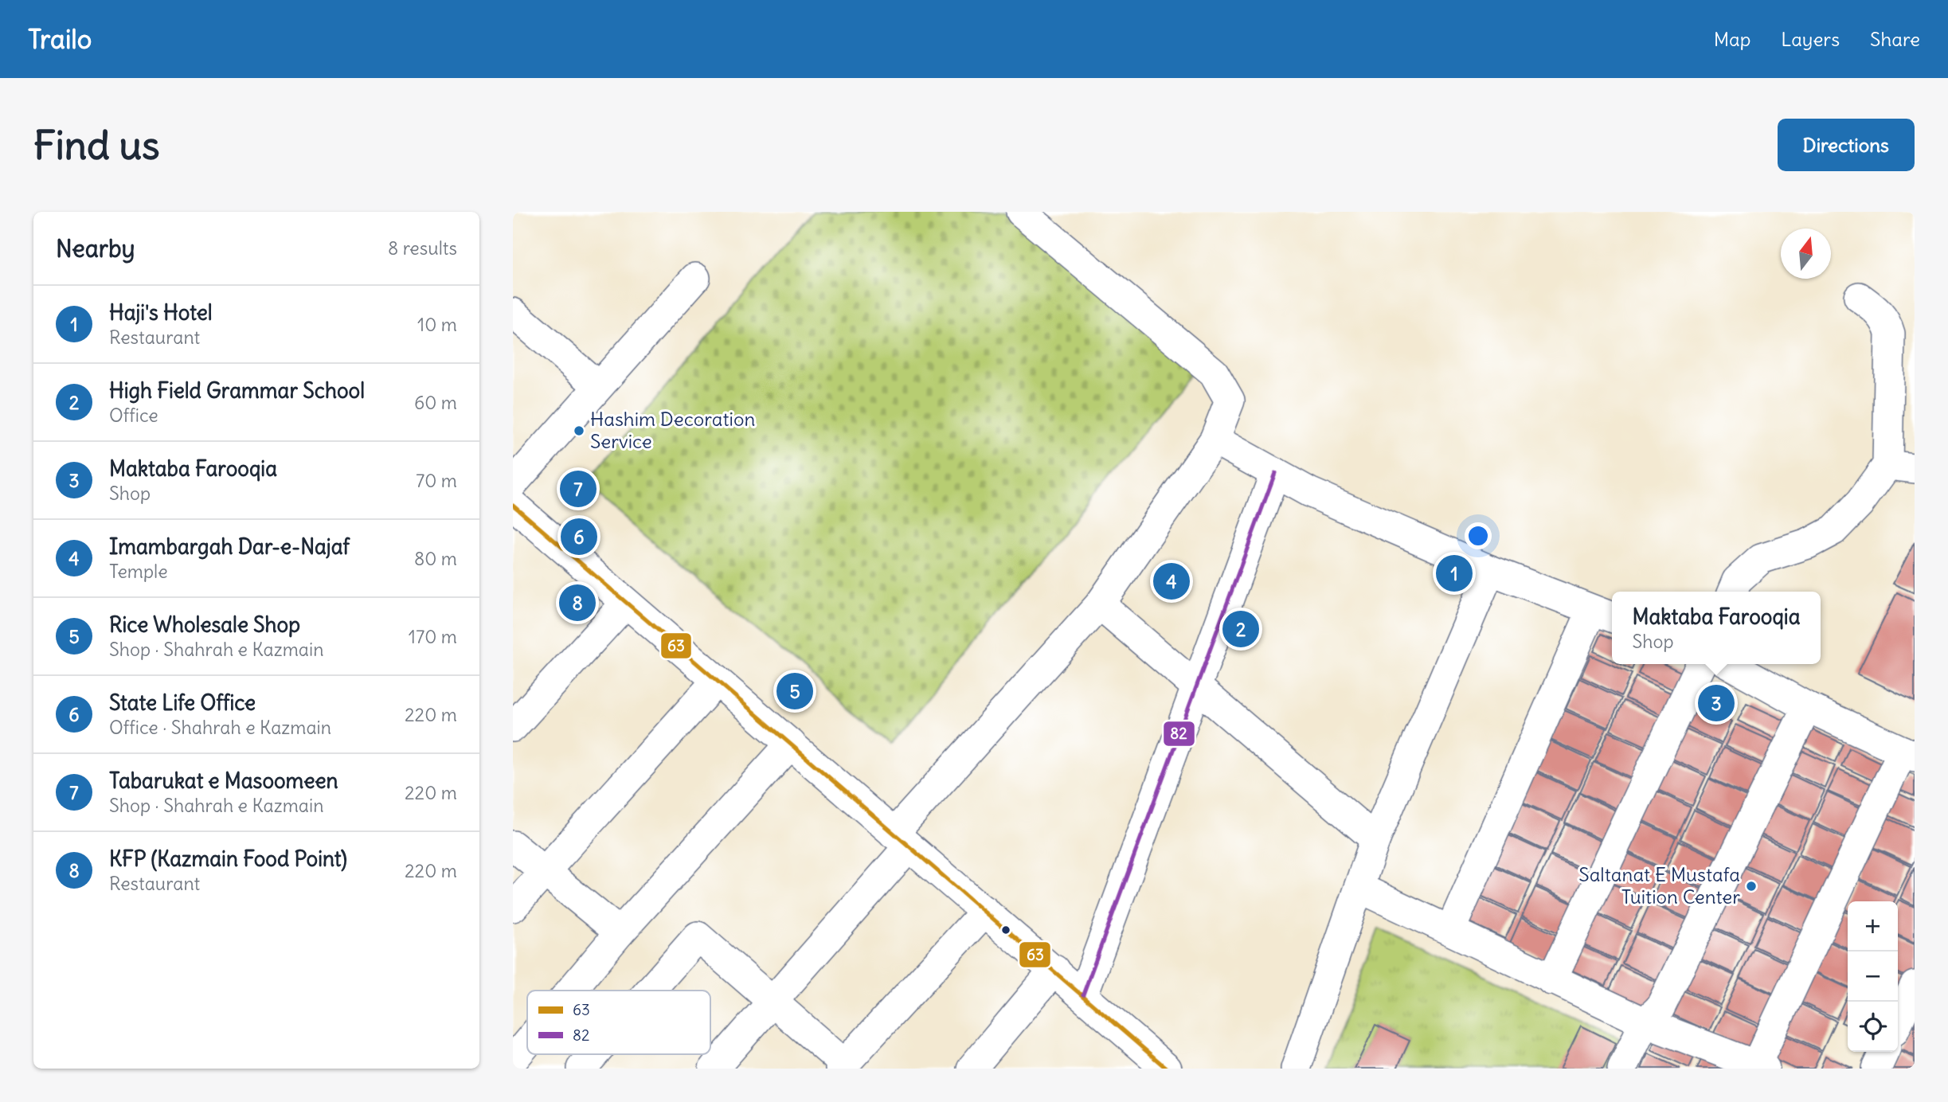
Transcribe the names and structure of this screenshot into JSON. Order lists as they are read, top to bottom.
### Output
{
  "places": ["Hashim Decoration Service", "Saltanat E Mustafa Tuition Center"],
  "lines": ["transit line 82", "transit line 63"],
  "legend": ["63", "82"],
  "north": "top",
  "page": {
    "header": "Trailo",
    "nav": ["Map", "Layers", "Share"],
    "buttons": "Directions",
    "title": "Find us",
    "heading": ["Nearby", "8 results"],
    "list": [
      {
        "mark": "1",
        "name": "Haji's Hotel",
        "note": "Restaurant",
        "value": "10 m"
      },
      {
        "mark": "2",
        "name": "High Field Grammar School",
        "note": "Office",
        "value": "60 m"
      },
      {
        "mark": "3",
        "name": "Maktaba Farooqia",
        "note": "Shop",
        "value": "70 m"
      },
      {
        "mark": "4",
        "name": "Imambargah Dar-e-Najaf",
        "note": "Temple",
        "value": "80 m"
      },
      {
        "mark": "5",
        "name": "Rice Wholesale Shop",
        "note": "Shop · Shahrah e Kazmain",
        "value": "170 m"
      },
      {
        "mark": "6",
        "name": "State Life Office",
        "note": "Office · Shahrah e Kazmain",
        "value": "220 m"
      },
      {
        "mark": "7",
        "name": "Tabarukat e Masoomeen",
        "note": "Shop · Shahrah e Kazmain",
        "value": "220 m"
      },
      {
        "mark": "8",
        "name": "KFP (Kazmain Food Point)",
        "note": "Restaurant",
        "value": "220 m"
      }
    ],
    "pins": [
      "7",
      "6",
      "1",
      "4",
      "8",
      "2",
      "5",
      "3"
    ],
    "popup": ["Maktaba Farooqia", "Shop"],
    "map_buttons": ["+", "−"]
  }
}
